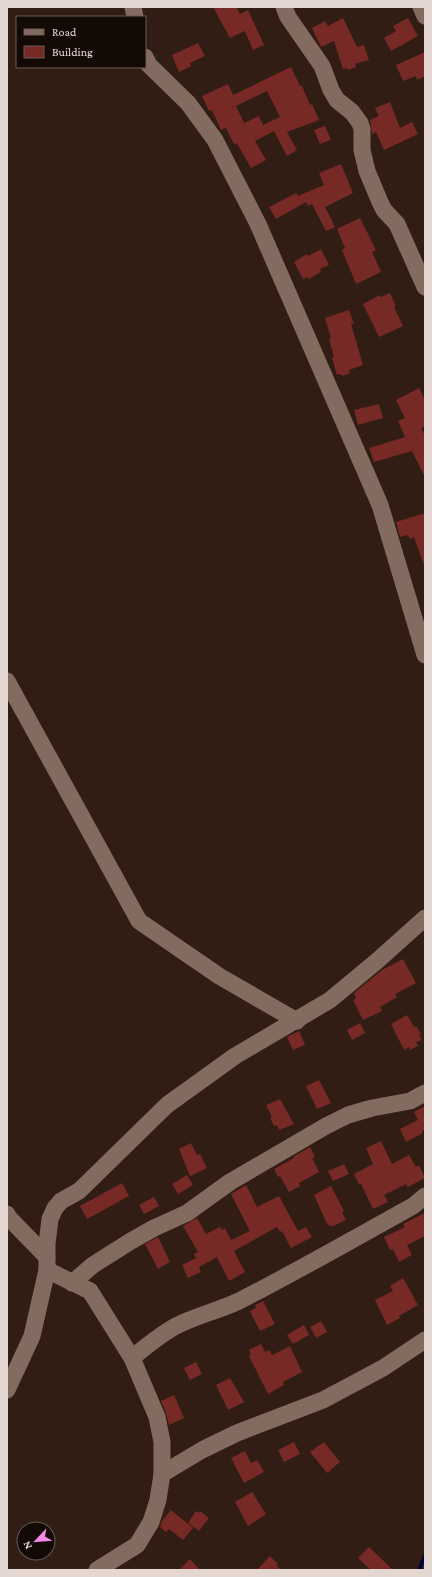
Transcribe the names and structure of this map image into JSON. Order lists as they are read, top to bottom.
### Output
{
  "legend": ["Road", "Building"],
  "north": "bottom left"
}
